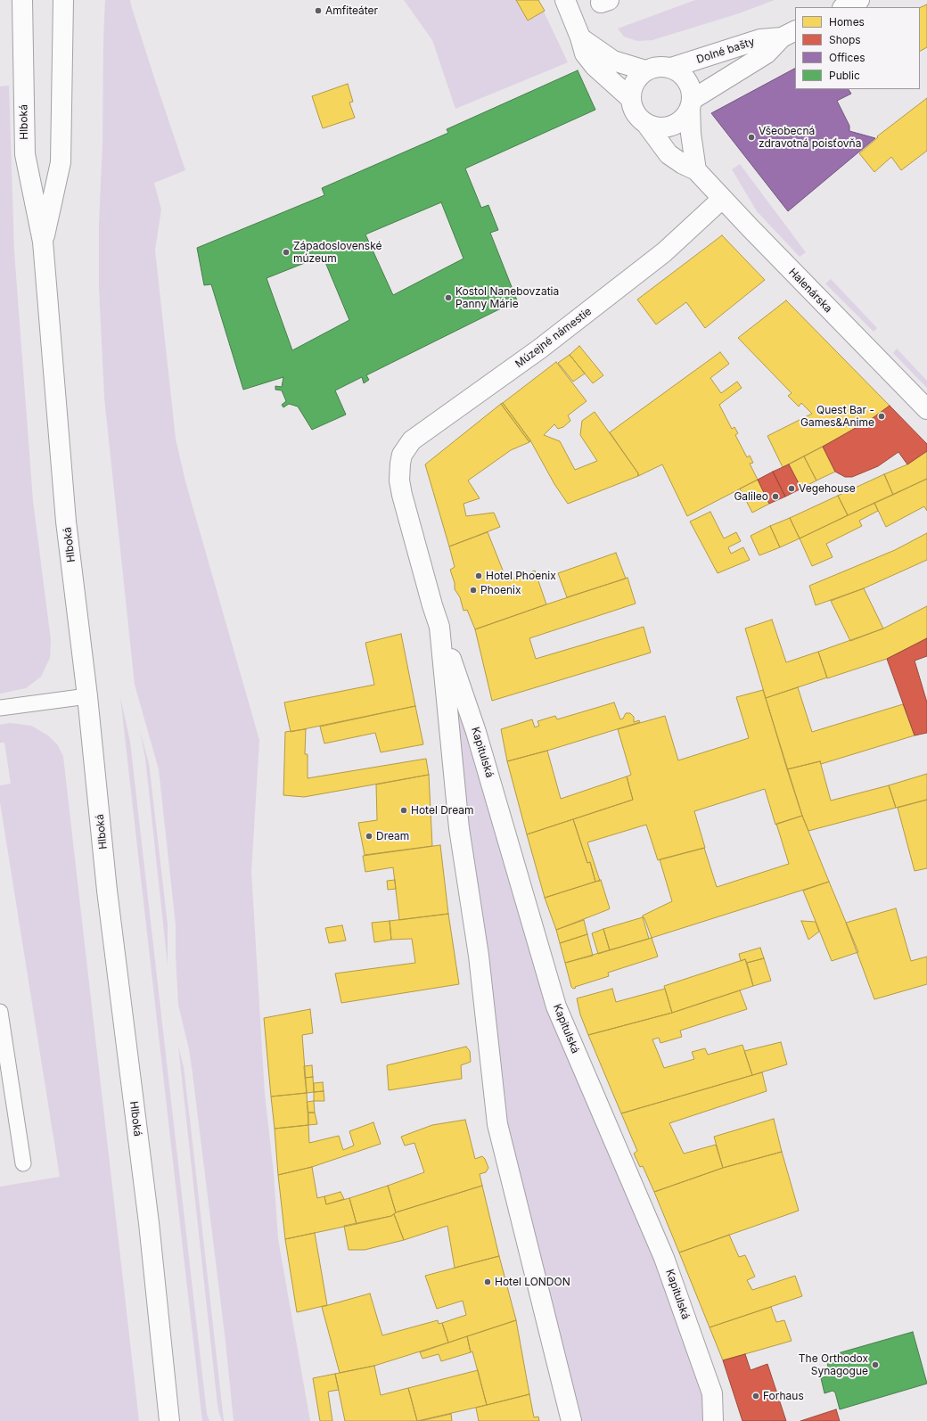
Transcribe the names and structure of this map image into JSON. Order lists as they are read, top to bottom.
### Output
{
  "streets": {
    "street": [
      "Dolné bašty",
      "Hlboká",
      "Halenárska",
      "Múzejné námestie",
      "Kapitulská"
    ]
  },
  "crossings": [
    ["Dolné bašty", "Halenárska"],
    ["Halenárska", "Múzejné námestie"],
    ["Múzejné námestie", "Kapitulská"]
  ],
  "places": [
    "Amfiteáter",
    "Všeobecná zdravotná poisťovňa",
    "Západoslovenské múzeum",
    "Kostol Nanebovzatia Panny Márie",
    "Quest Bar - Games&Anime",
    "Vegehouse",
    "Galileo",
    "Hotel Phoenix",
    "Phoenix",
    "Hotel Dream",
    "Dream",
    "Hotel LONDON",
    "The Orthodox Synagogue",
    "Forhaus"
  ],
  "legend": [
    "Homes",
    "Shops",
    "Offices",
    "Public"
  ]
}
